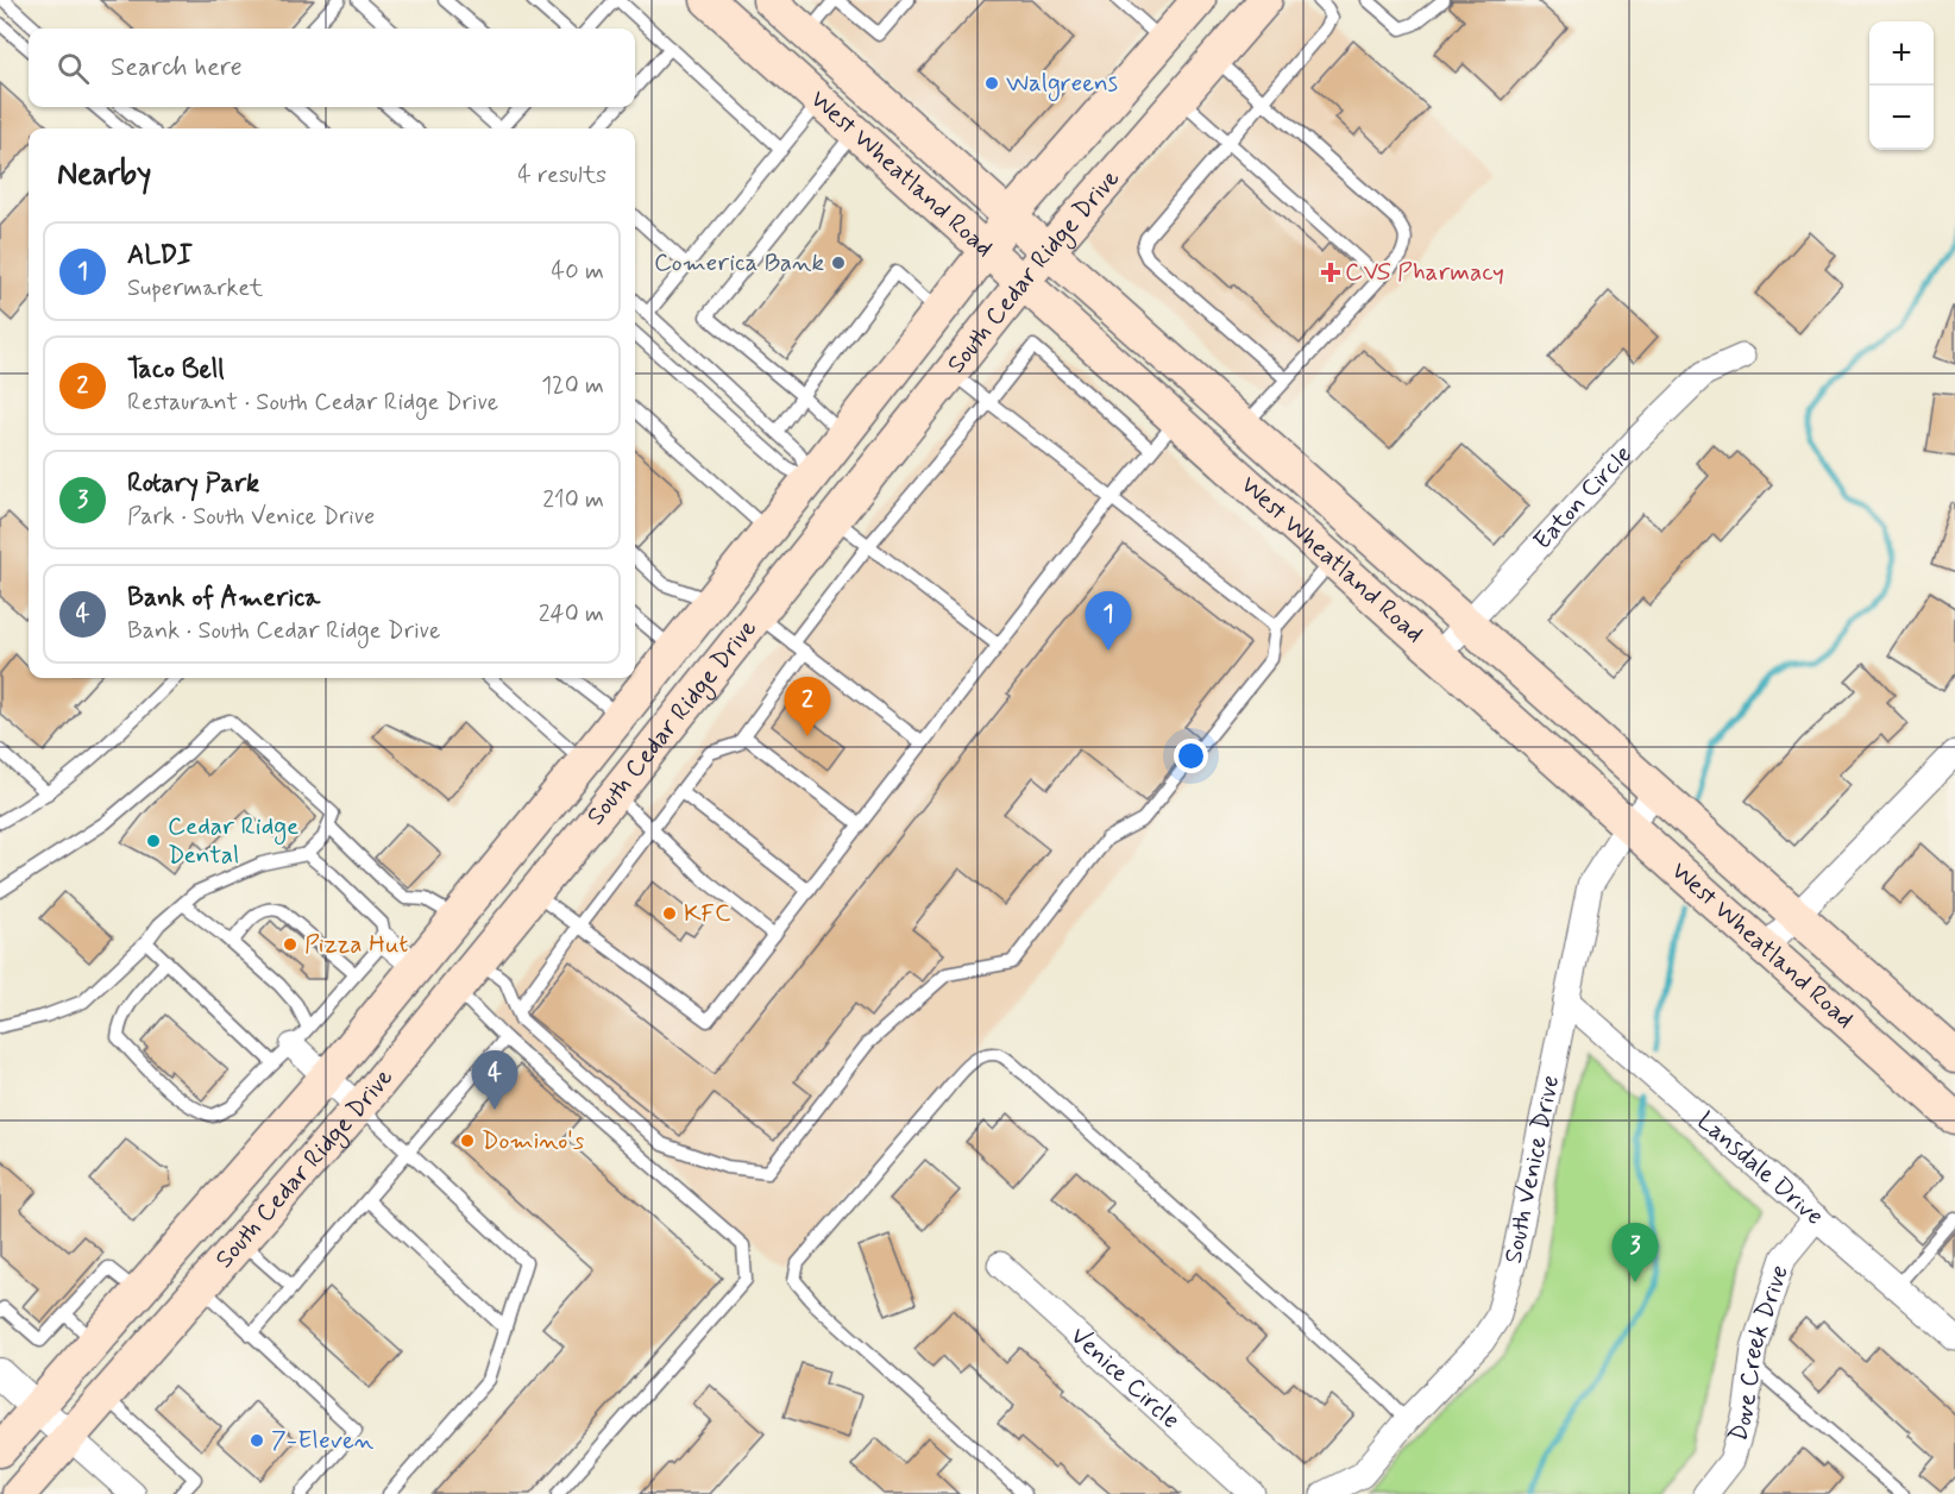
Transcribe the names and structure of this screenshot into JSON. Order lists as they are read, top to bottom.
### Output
{
  "streets": {
    "main road": ["West Wheatland Road", "South Cedar Ridge Drive"],
    "street": [
      "Eaton Circle",
      "South Venice Drive",
      "Lansdale Drive",
      "Dove Creek Drive",
      "Venice Circle"
    ]
  },
  "crossings": [
    ["West Wheatland Road", "South Cedar Ridge Drive"],
    ["West Wheatland Road", "Eaton Circle"],
    ["West Wheatland Road", "South Venice Drive"],
    ["South Venice Drive", "Lansdale Drive"],
    ["Lansdale Drive", "Dove Creek Drive"]
  ],
  "places": {
    "other": [
      "Walgreens",
      "Comerica Bank",
      "Cedar Ridge Dental",
      "KFC",
      "Pizza Hut",
      "Domino's",
      "7-Eleven"
    ],
    "health": ["CVS Pharmacy"]
  },
  "page": {
    "map_buttons": ["+", "−"],
    "search": "Search here",
    "heading": ["Nearby", "4 results"],
    "list": [
      {
        "mark": "1",
        "name": "ALDI",
        "note": "Supermarket",
        "value": "40 m"
      },
      {
        "mark": "2",
        "name": "Taco Bell",
        "note": "Restaurant · South Cedar Ridge Drive",
        "value": "120 m"
      },
      {
        "mark": "3",
        "name": "Rotary Park",
        "note": "Park · South Venice Drive",
        "value": "210 m"
      },
      {
        "mark": "4",
        "name": "Bank of America",
        "note": "Bank · South Cedar Ridge Drive",
        "value": "240 m"
      }
    ],
    "pins": [
      "1",
      "2",
      "4",
      "3"
    ]
  }
}
